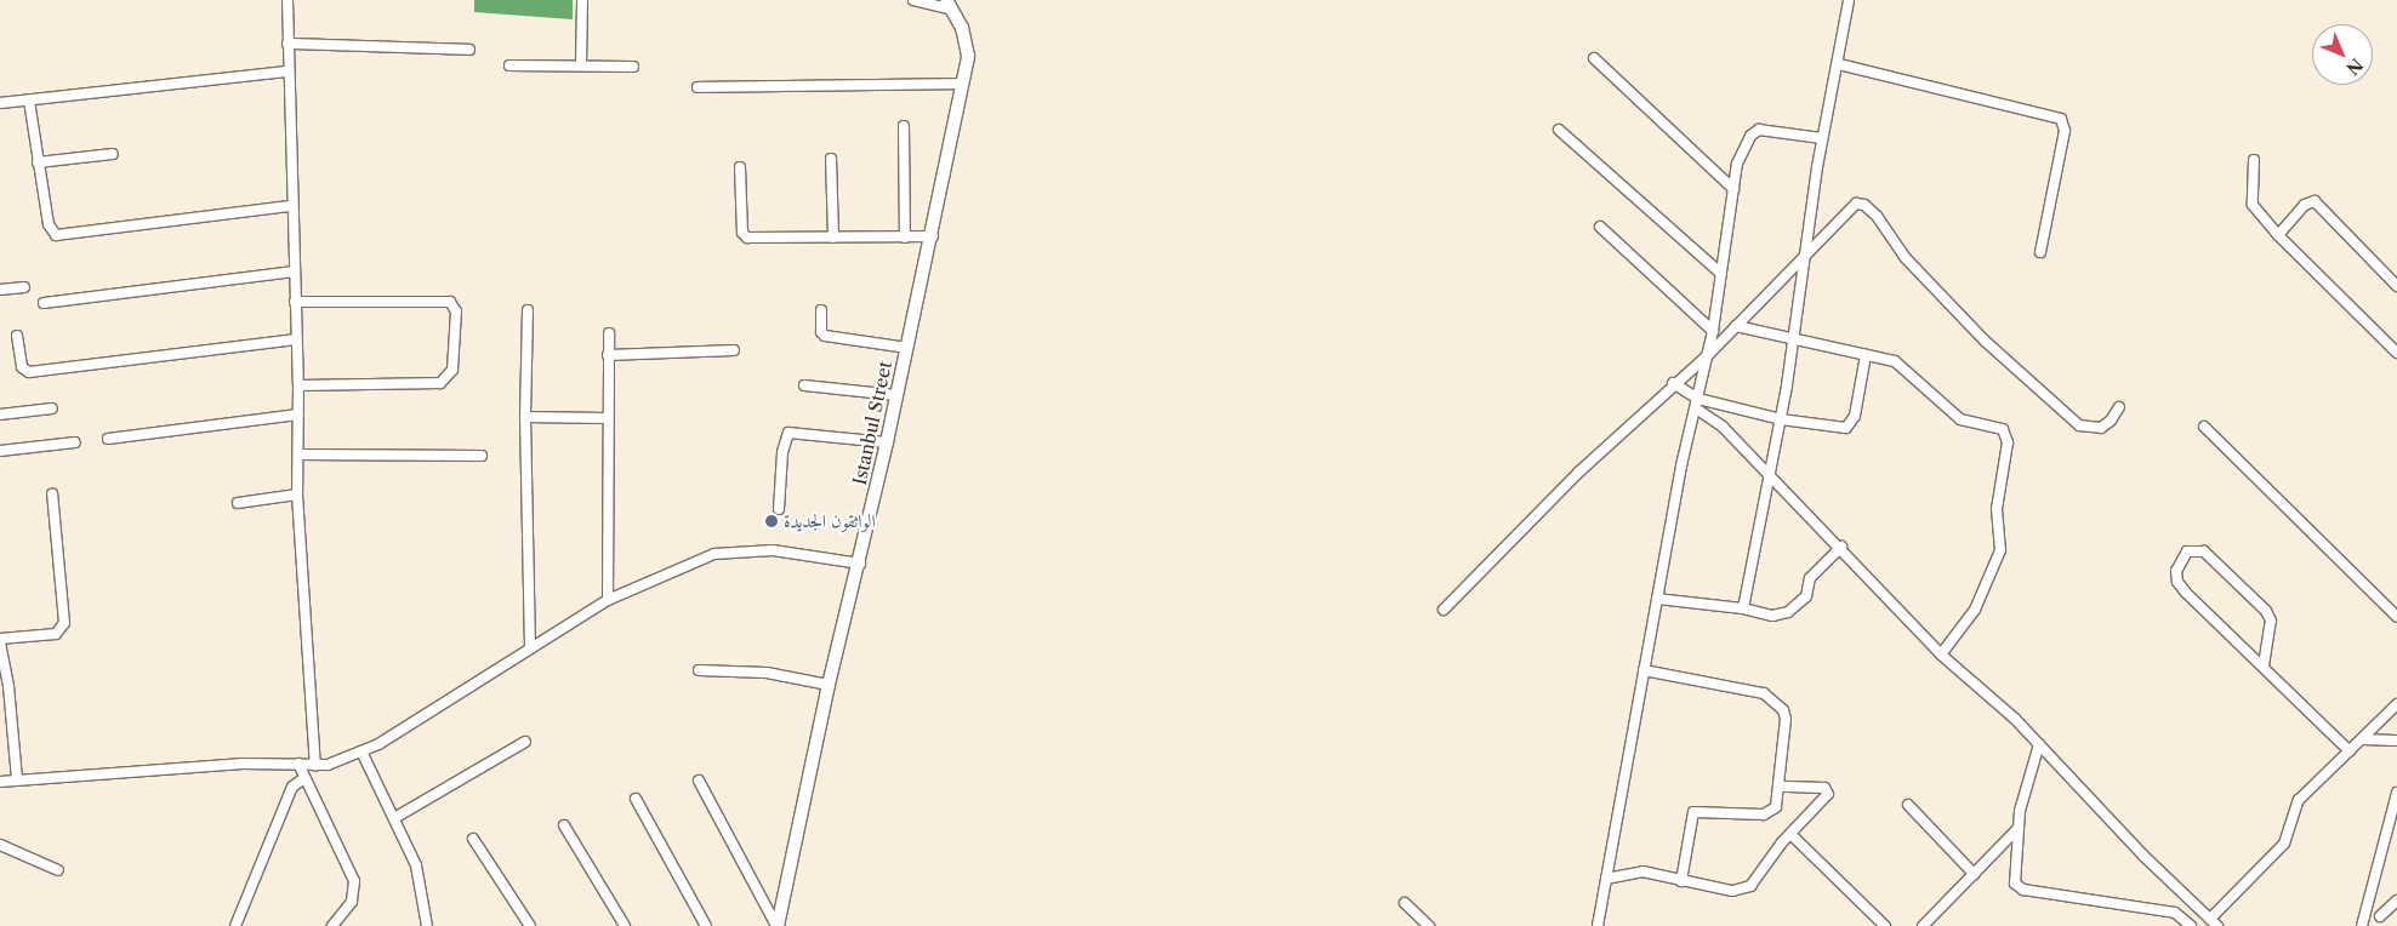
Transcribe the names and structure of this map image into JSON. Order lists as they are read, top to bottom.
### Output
{
  "streets": {
    "street": ["Istanbul Street"]
  },
  "places": ["الواثقون الجديدة"],
  "north": "bottom right"
}
